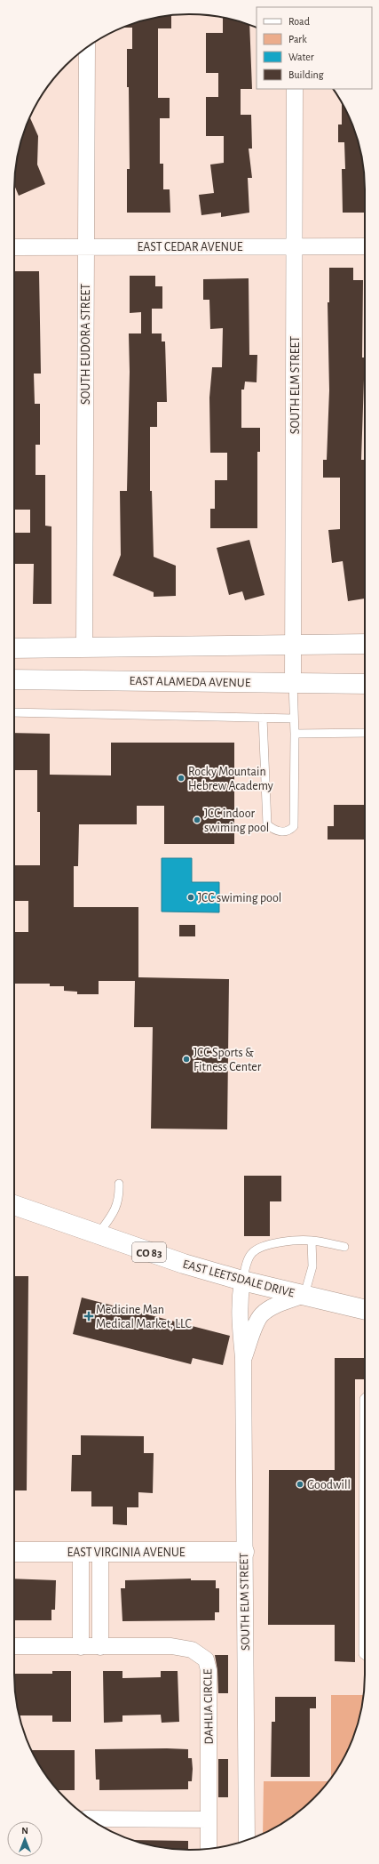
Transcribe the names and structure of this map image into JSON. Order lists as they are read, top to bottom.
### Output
{
  "streets": {
    "main road": [
      "EAST ALAMEDA AVENUE",
      "CO 83",
      "EAST LEETSDALE DRIVE",
      "EAST VIRGINIA AVENUE"
    ],
    "street": [
      "EAST CEDAR AVENUE",
      "SOUTH EUDORA STREET",
      "SOUTH ELM STREET",
      "DAHLIA CIRCLE"
    ]
  },
  "crossings": [
    ["EAST CEDAR AVENUE", "SOUTH EUDORA STREET"],
    ["EAST CEDAR AVENUE", "SOUTH ELM STREET"],
    ["SOUTH ELM STREET", "EAST ALAMEDA AVENUE"],
    ["SOUTH ELM STREET", "EAST LEETSDALE DRIVE"],
    ["SOUTH ELM STREET", "EAST VIRGINIA AVENUE"]
  ],
  "places": {
    "other": [
      "Rocky Mountain Hebrew Academy",
      "JCC indoor swiming pool",
      "JCC swiming pool",
      "JCC Sports & Fitness Center",
      "Goodwill"
    ],
    "health": ["Medicine Man Medical Market, LLC"]
  },
  "legend": [
    "Road",
    "Park",
    "Water",
    "Building"
  ],
  "north": "top"
}
